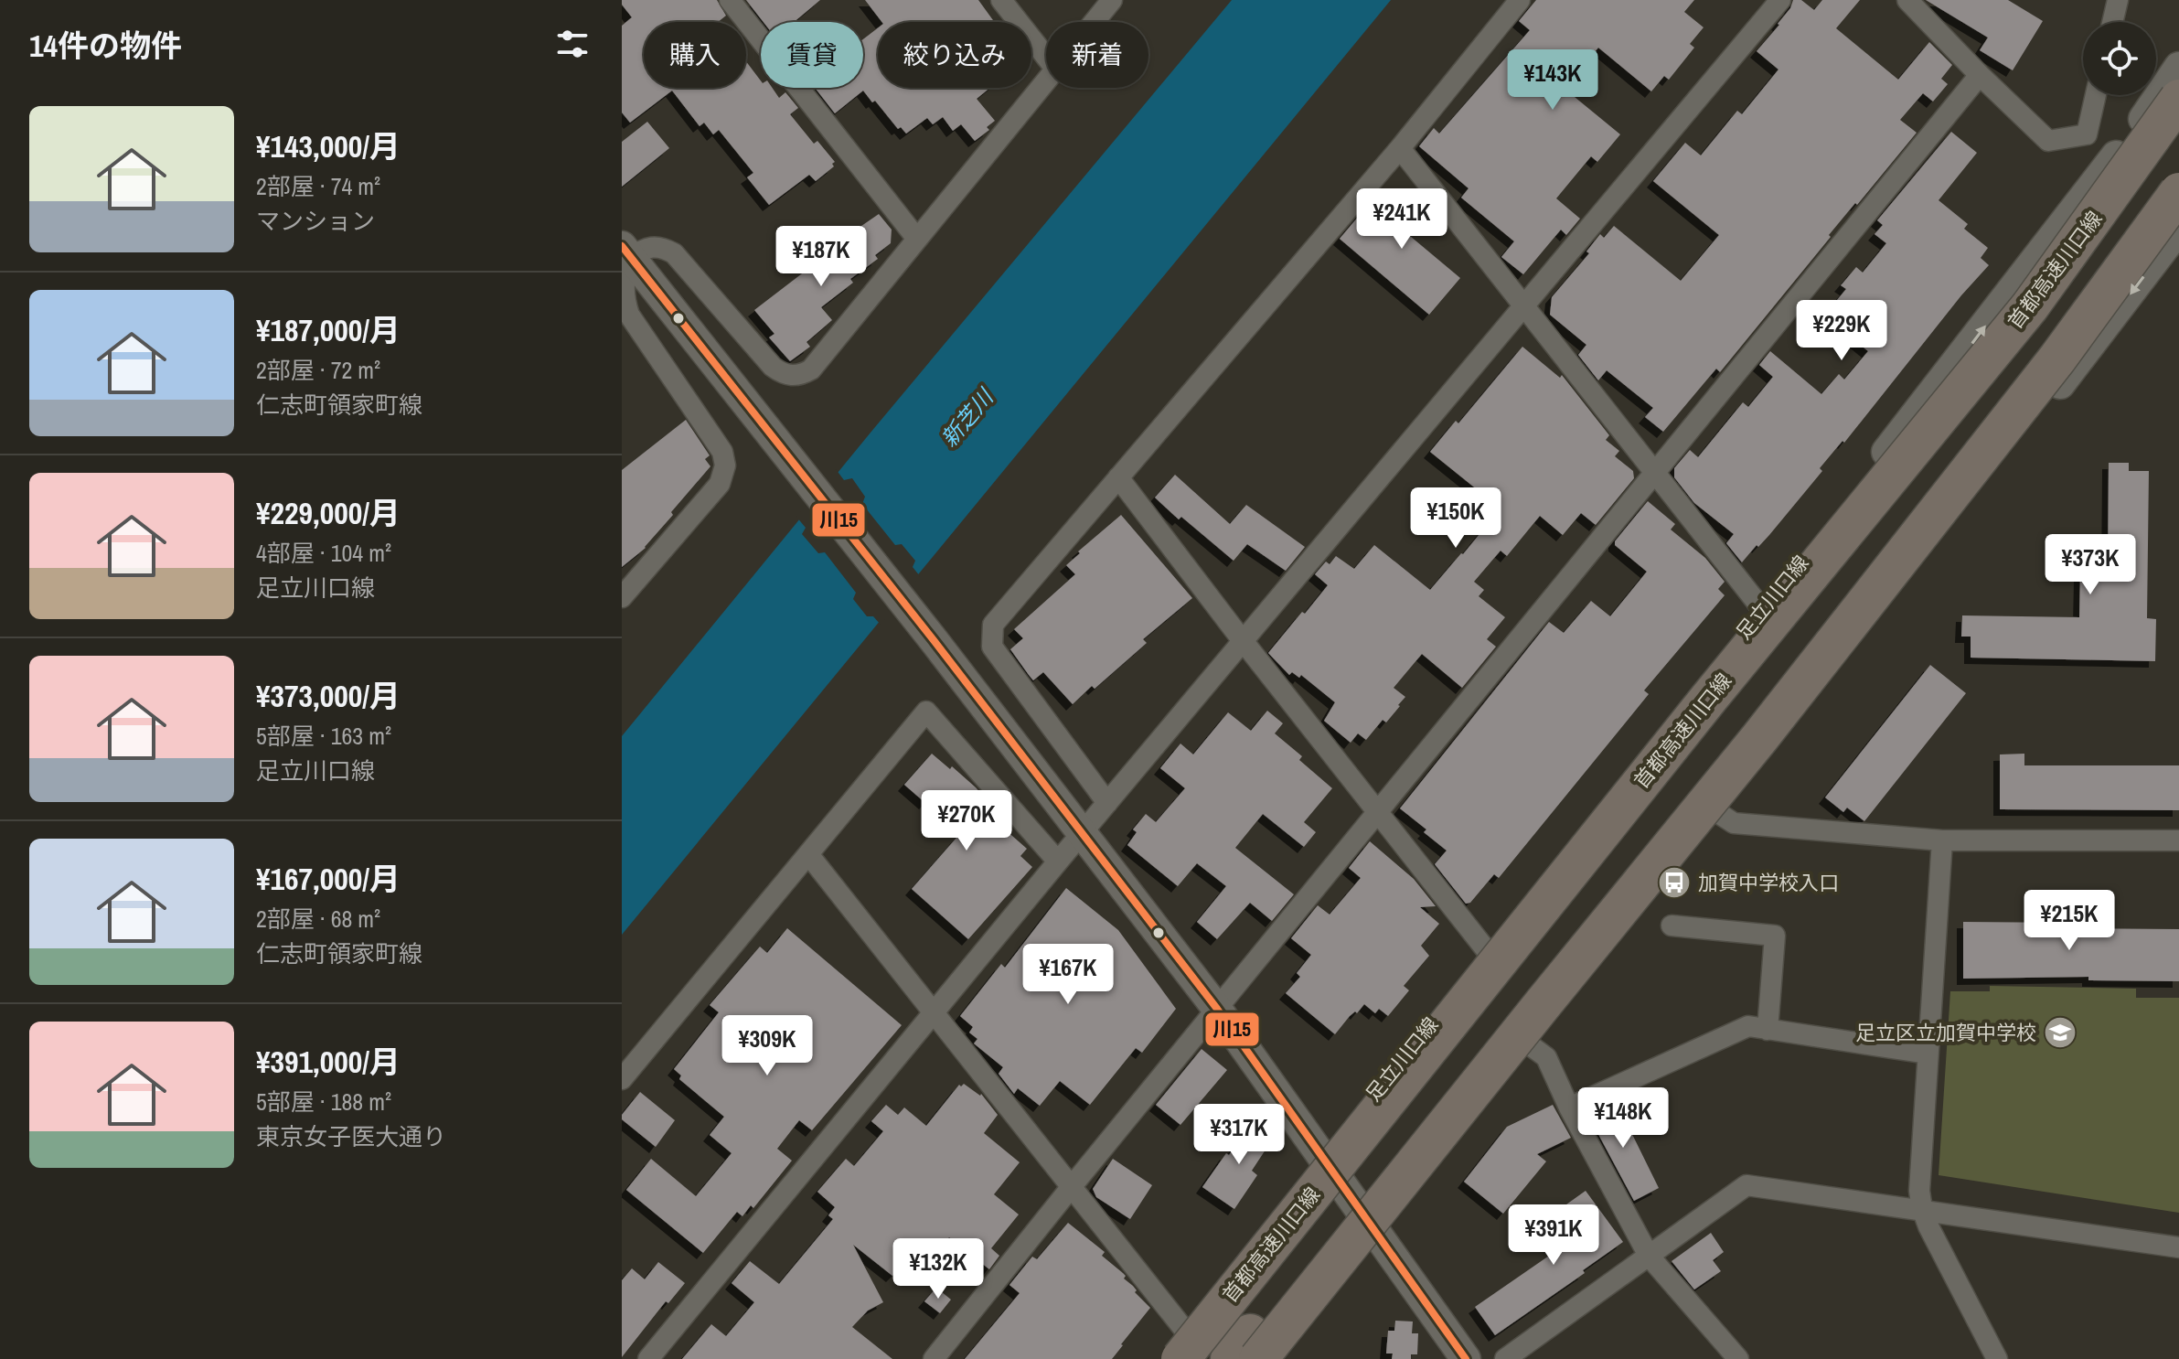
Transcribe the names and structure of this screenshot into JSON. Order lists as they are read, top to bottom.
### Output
{
  "streets": {
    "highway": ["首都高速川口線"],
    "main road": ["足立川口線"]
  },
  "crossings": [
    ["首都高速川口線", "足立川口線"]
  ],
  "water": ["新芝川"],
  "places": {
    "bus stop": ["加賀中学校入口"],
    "school or university": ["足立区立加賀中学校"]
  },
  "lines": ["transit line 川15"],
  "page": {
    "heading": "14件の物件",
    "chip": [
      "購入",
      "賃貸",
      "絞り込み",
      "新着"
    ],
    "price": [
      "¥143K",
      "¥241K",
      "¥187K",
      "¥229K",
      "¥150K",
      "¥373K",
      "¥270K",
      "¥215K",
      "¥167K",
      "¥309K",
      "¥148K",
      "¥317K",
      "¥391K",
      "¥132K"
    ],
    "list": [
      {
        "name": "¥143,000/月",
        "note": "2部屋 · 74 m² · マンション"
      },
      {
        "name": "¥187,000/月",
        "note": "2部屋 · 72 m² · 仁志町領家町線"
      },
      {
        "name": "¥229,000/月",
        "note": "4部屋 · 104 m² · 足立川口線"
      },
      {
        "name": "¥373,000/月",
        "note": "5部屋 · 163 m² · 足立川口線"
      },
      {
        "name": "¥167,000/月",
        "note": "2部屋 · 68 m² · 仁志町領家町線"
      },
      {
        "name": "¥391,000/月",
        "note": "5部屋 · 188 m² · 東京女子医大通り"
      }
    ]
  }
}
